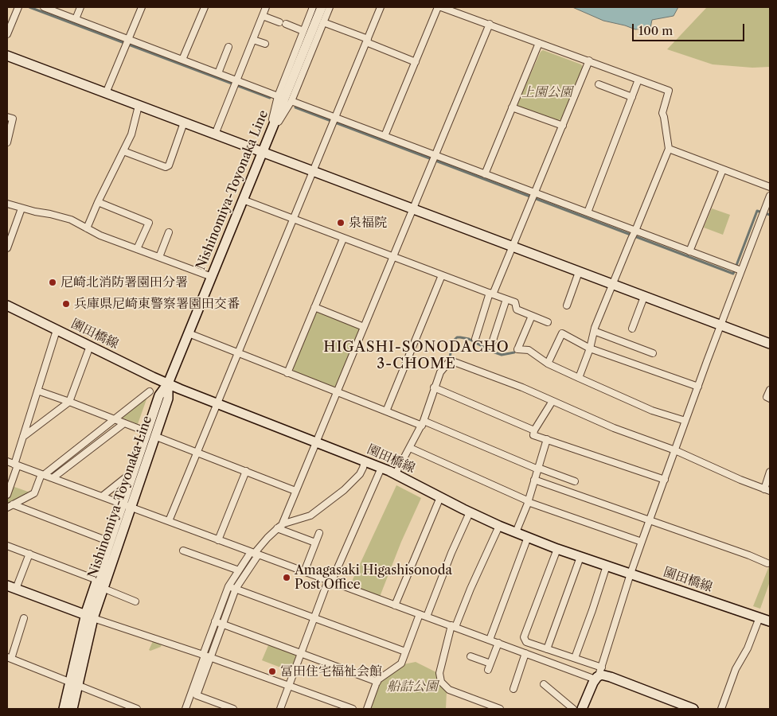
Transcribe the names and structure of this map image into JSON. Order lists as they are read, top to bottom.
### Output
{
  "streets": {
    "street": ["Nishinomiya-Toyonaka Line", "園田橋線"]
  },
  "crossings": [
    ["Nishinomiya-Toyonaka Line", "園田橋線"]
  ],
  "districts": ["HIGASHI-SONODACHO 3-CHOME"],
  "parks": ["上園公園", "船詰公園"],
  "places": [
    "泉福院",
    "尼崎北消防署園田分署",
    "兵庫県尼崎東警察署園田交番",
    "Amagasaki Higashisonoda Post Office",
    "冨田住宅福祉会館"
  ],
  "scale_bar": "100 m"
}
